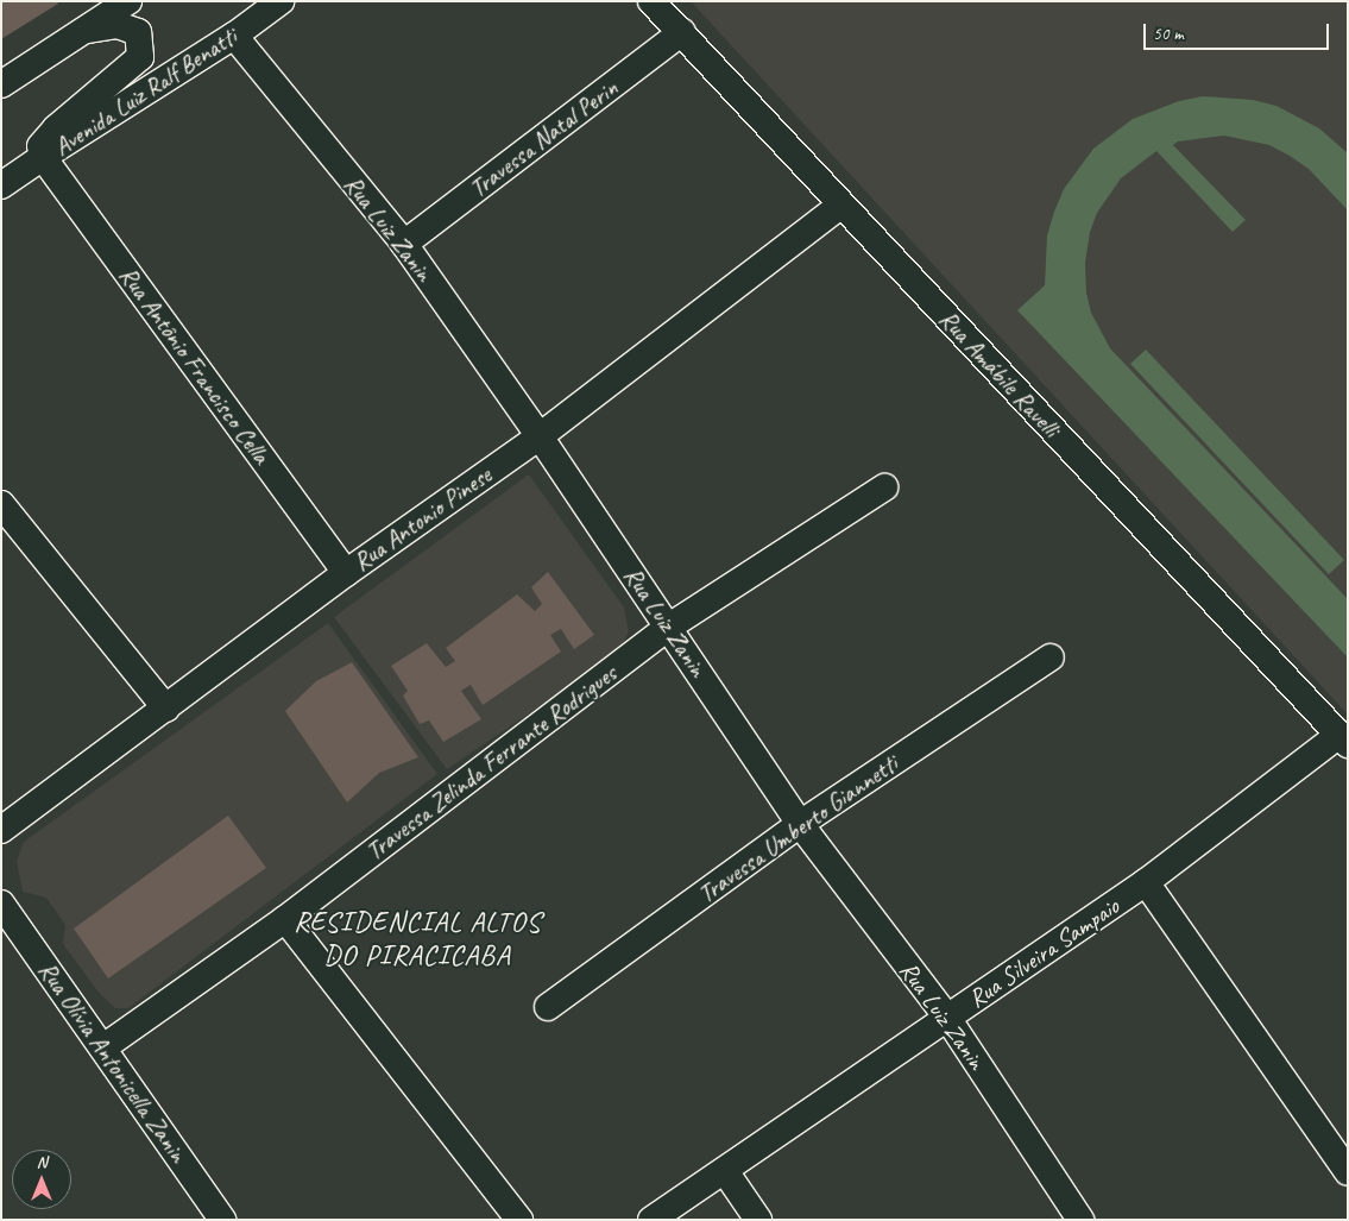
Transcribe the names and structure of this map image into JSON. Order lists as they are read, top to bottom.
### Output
{
  "streets": {
    "street": [
      "Avenida Luiz Ralf Benatti",
      "Travessa Natal Perin",
      "Rua Luiz Zanin",
      "Rua Antônio Francisco Cella",
      "Rua Amábile Ravelli",
      "Rua Antonio Pinese",
      "Travessa Zelinda Ferrante Rodrigues",
      "Travessa Umberto Giannetti",
      "Rua Silveira Sampaio",
      "Rua Olívia Antonicella Zanin"
    ]
  },
  "crossings": [
    ["Avenida Luiz Ralf Benatti", "Rua Luiz Zanin"],
    ["Avenida Luiz Ralf Benatti", "Rua Antônio Francisco Cella"],
    ["Travessa Natal Perin", "Rua Luiz Zanin"],
    ["Travessa Natal Perin", "Rua Amábile Ravelli"],
    ["Rua Luiz Zanin", "Rua Antonio Pinese"],
    ["Rua Luiz Zanin", "Travessa Zelinda Ferrante Rodrigues"],
    ["Rua Luiz Zanin", "Travessa Umberto Giannetti"],
    ["Rua Luiz Zanin", "Rua Silveira Sampaio"],
    ["Rua Antônio Francisco Cella", "Rua Antonio Pinese"],
    ["Rua Amábile Ravelli", "Rua Antonio Pinese"],
    ["Rua Amábile Ravelli", "Rua Silveira Sampaio"],
    ["Travessa Zelinda Ferrante Rodrigues", "Rua Olívia Antonicella Zanin"]
  ],
  "districts": ["RESIDENCIAL ALTOS DO PIRACICABA"],
  "scale_bar": "50 m",
  "north": "top"
}
